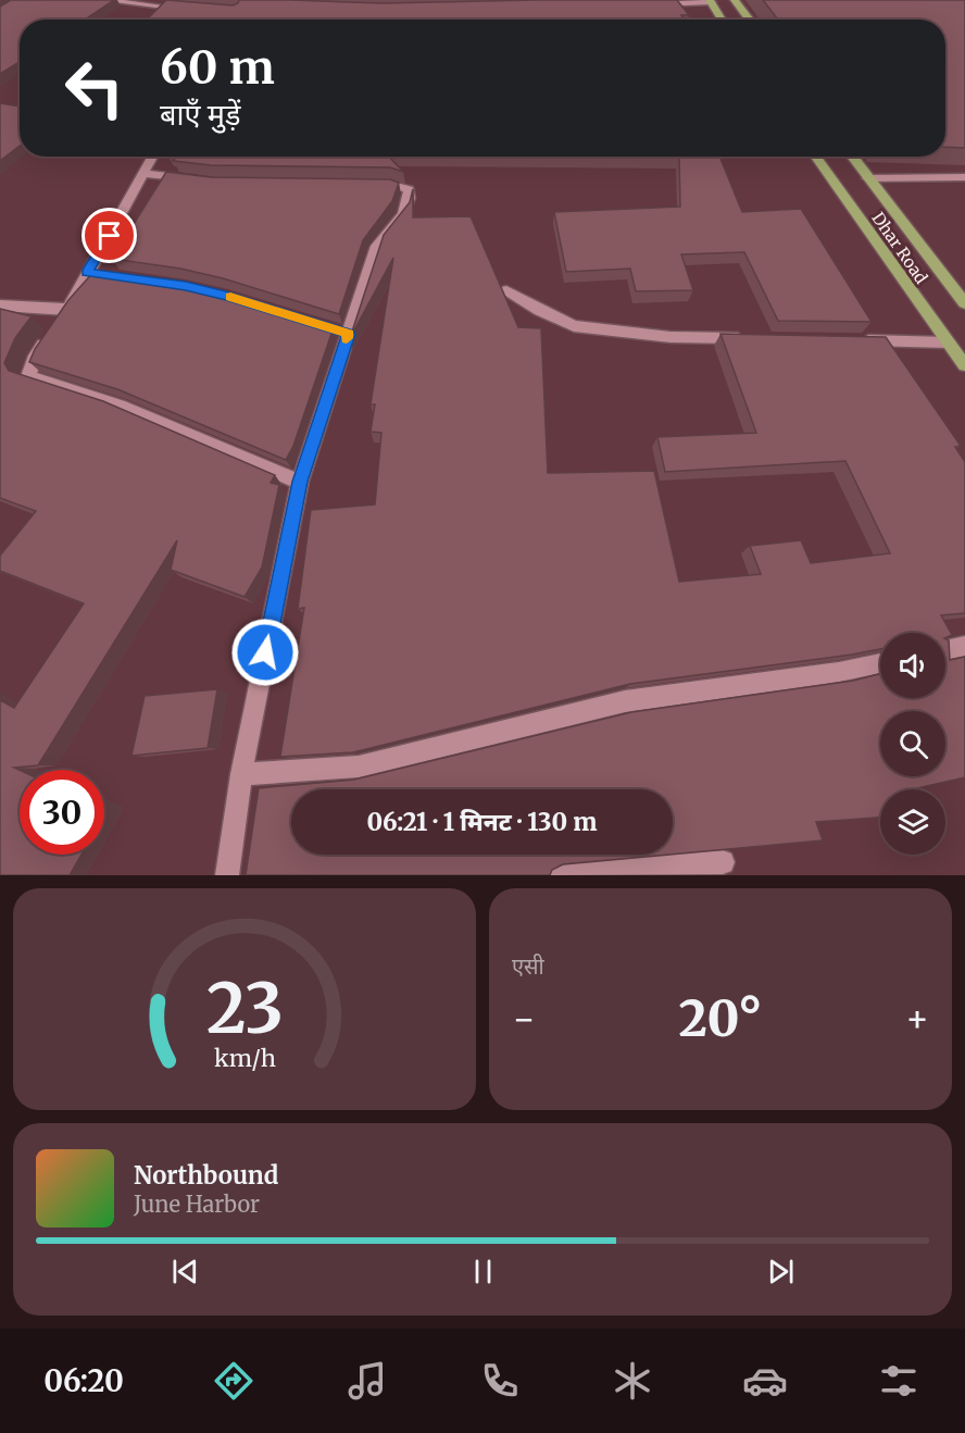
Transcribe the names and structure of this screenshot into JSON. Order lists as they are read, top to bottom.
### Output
{
  "streets": {
    "main road": ["Dhar Road"]
  },
  "page": {
    "turn": ["60 m", "बाएँ मुड़ें"],
    "limit": "30",
    "trip": "06:21 · 1 मिनट · 130 m",
    "tile": "एसी",
    "heat": ["−", "20°", "+"],
    "song": ["Northbound", "June Harbor"],
    "tabs": "06:20",
    "gauge": ["23", "km/h"]
  }
}
